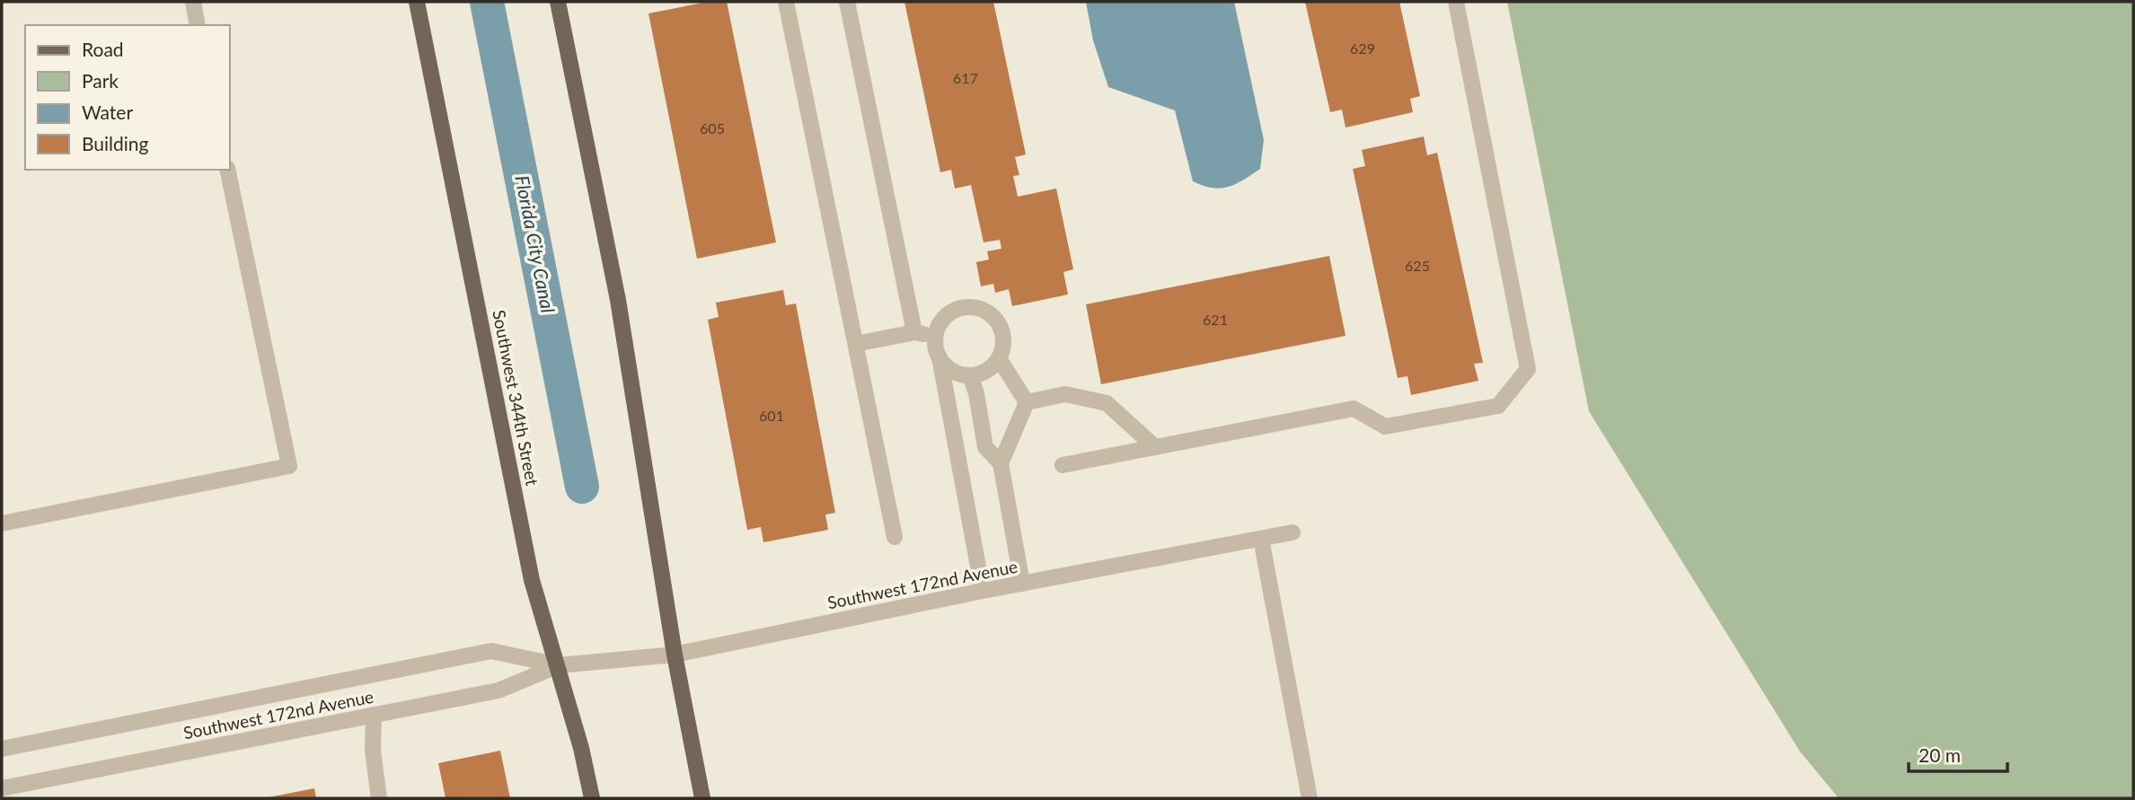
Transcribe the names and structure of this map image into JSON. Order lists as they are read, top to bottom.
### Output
{
  "streets": {
    "main road": ["Southwest 344th Street"],
    "street": ["Southwest 172nd Avenue"]
  },
  "crossings": [
    ["Southwest 344th Street", "Southwest 172nd Avenue"]
  ],
  "water": ["Florida City Canal"],
  "house_numbers": [
    "629",
    "617",
    "605",
    "625",
    "621",
    "601"
  ],
  "legend": [
    "Road",
    "Park",
    "Water",
    "Building"
  ],
  "scale_bar": "20 m"
}
